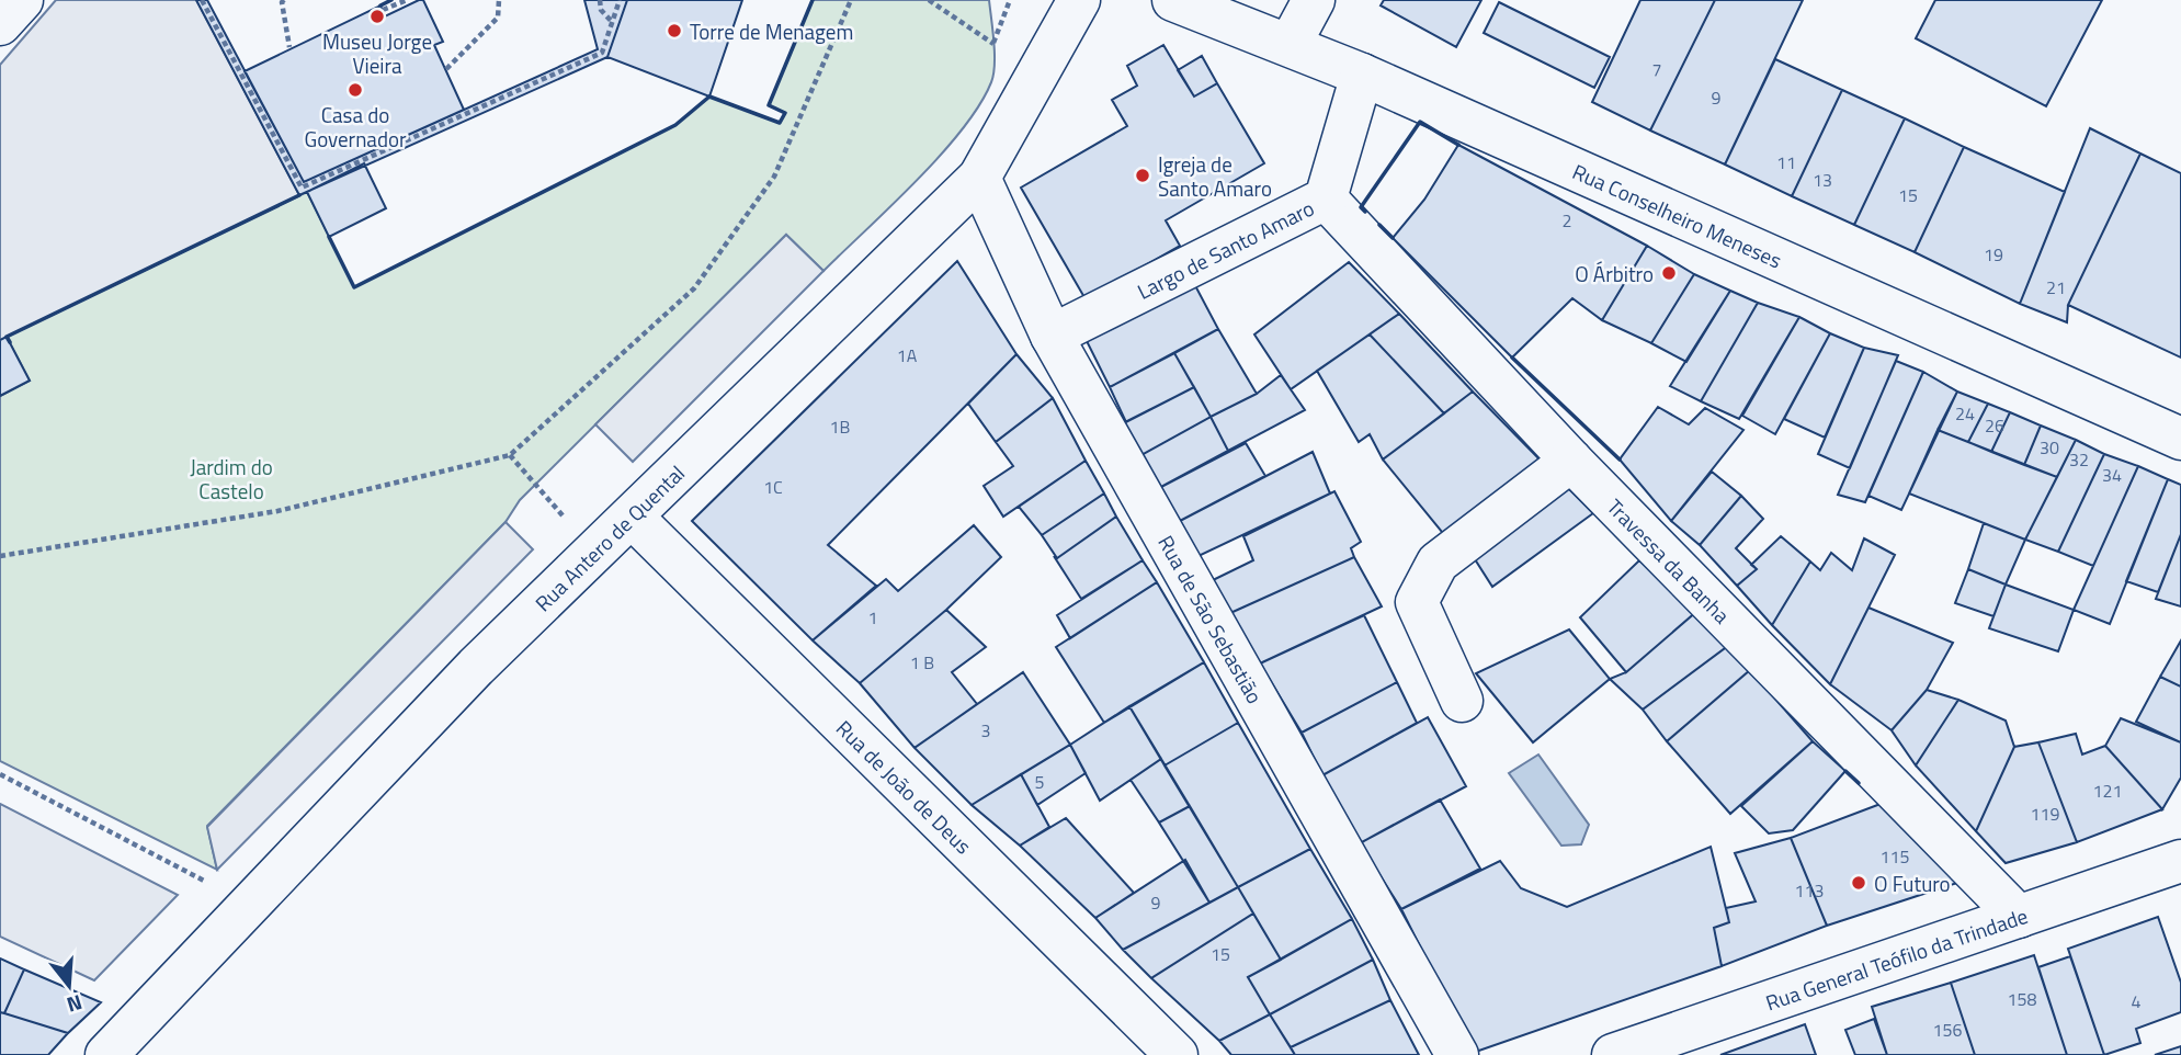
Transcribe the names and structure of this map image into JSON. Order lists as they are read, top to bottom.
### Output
{
  "streets": {
    "street": [
      "Rua Conselheiro Meneses",
      "Largo de Santo Amaro",
      "Rua Antero de Quental",
      "Travessa da Banha",
      "Rua de São Sebastião",
      "Rua de João de Deus",
      "Rua General Teófilo da Trindade"
    ]
  },
  "crossings": [
    ["Rua Conselheiro Meneses", "Largo de Santo Amaro"],
    ["Largo de Santo Amaro", "Travessa da Banha"],
    ["Largo de Santo Amaro", "Rua de São Sebastião"],
    ["Rua Antero de Quental", "Rua de São Sebastião"],
    ["Rua Antero de Quental", "Rua de João de Deus"],
    ["Travessa da Banha", "Rua General Teófilo da Trindade"]
  ],
  "parks": ["Jardim do Castelo"],
  "places": [
    "Museu Jorge Vieira",
    "Torre de Menagem",
    "Casa do Governador",
    "Igreja de Santo Amaro",
    "O Árbitro",
    "O Futuro"
  ],
  "house_numbers": [
    "7",
    "9",
    "11",
    "13",
    "15",
    "2",
    "19",
    "21",
    "1A",
    "24",
    "26",
    "1B",
    "30",
    "32",
    "34",
    "1C",
    "1",
    "1 B",
    "3",
    "5",
    "121",
    "119",
    "115",
    "113",
    "9",
    "15",
    "158",
    "4",
    "156"
  ],
  "north": "bottom"
}
